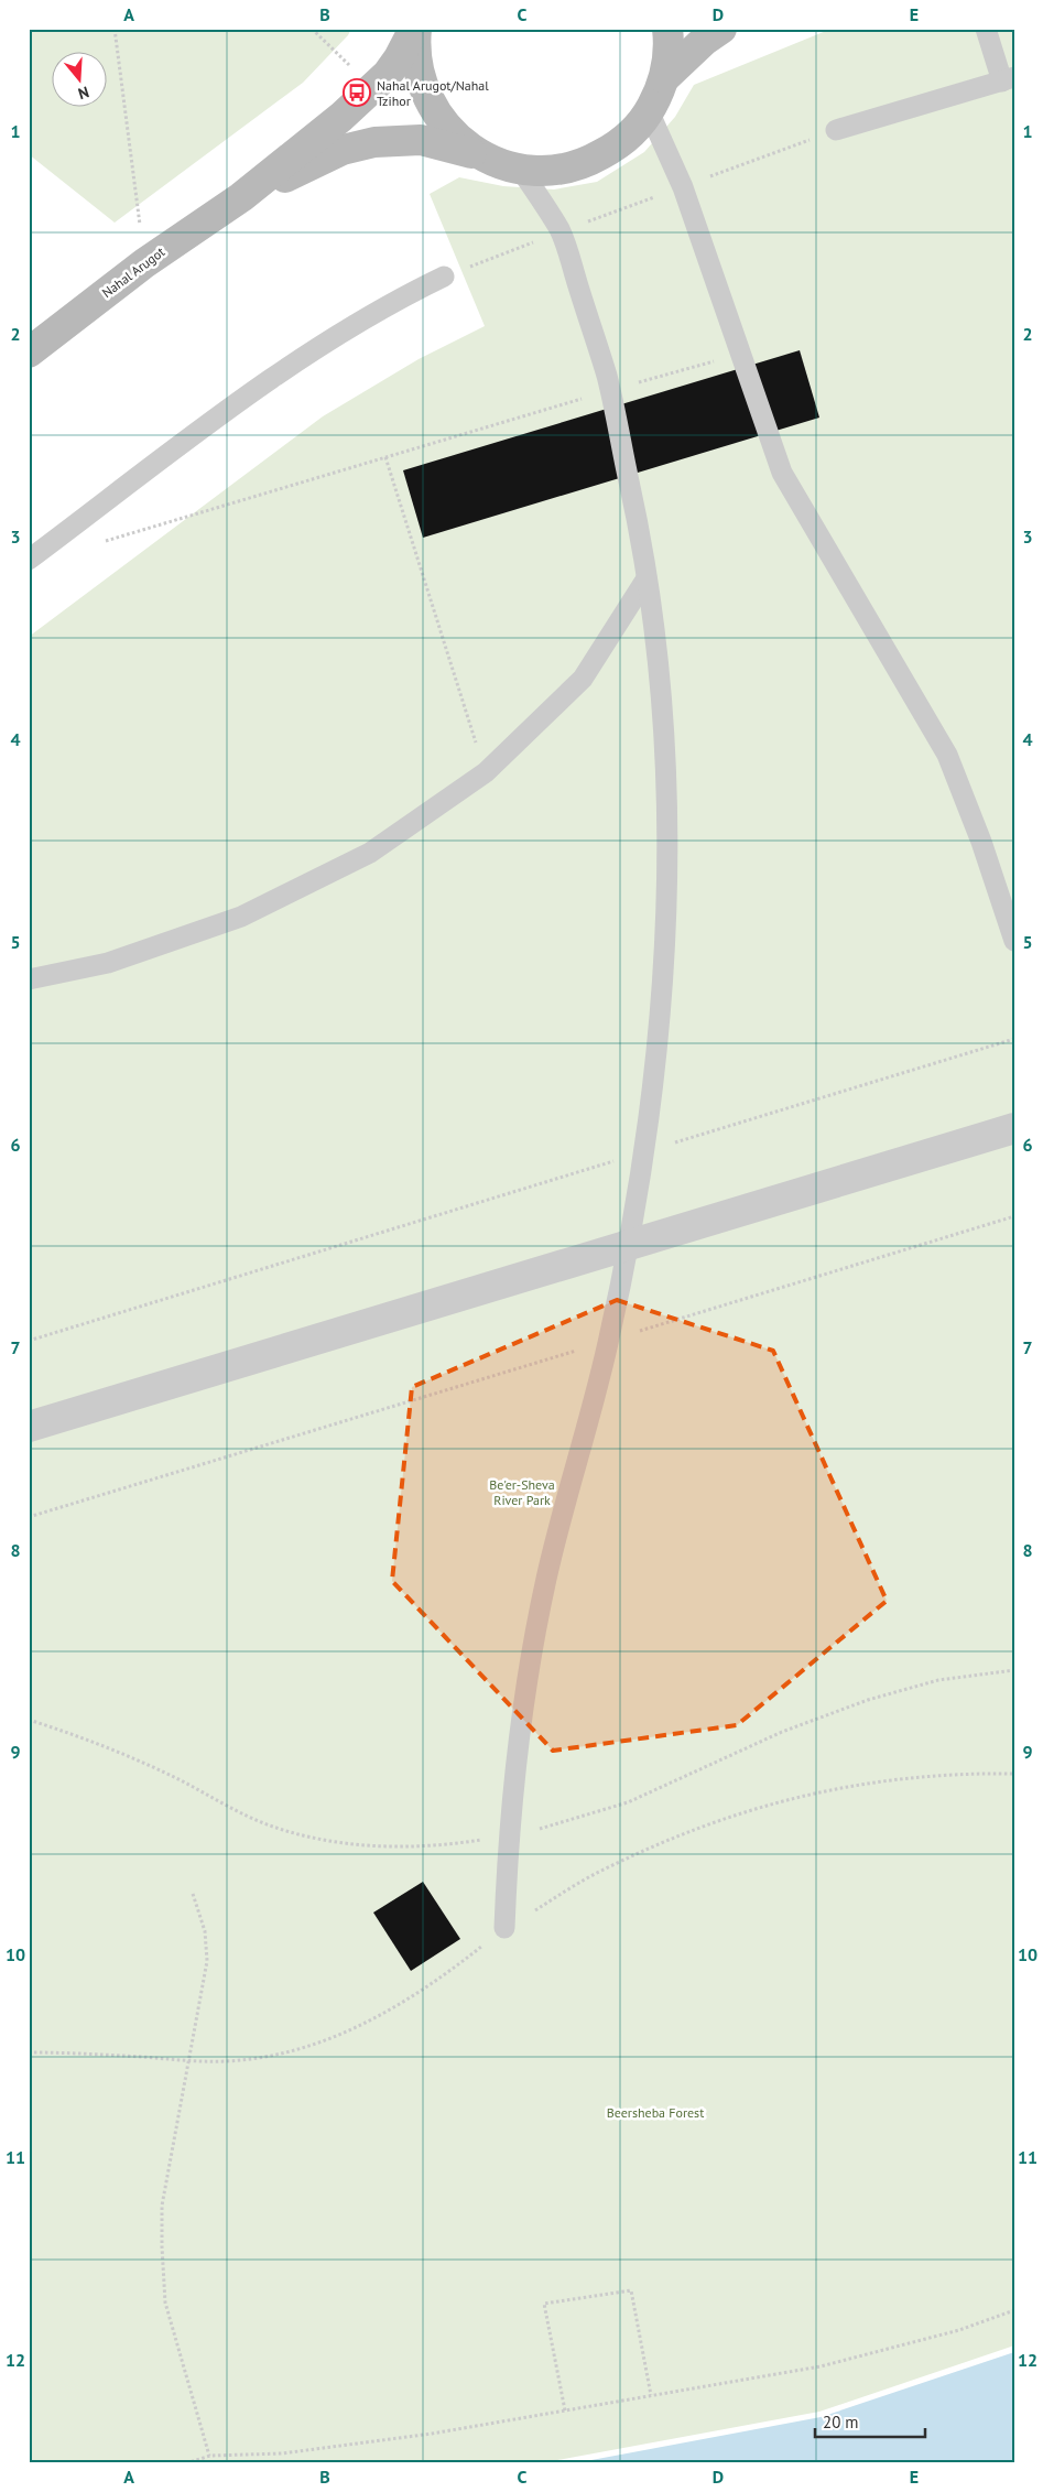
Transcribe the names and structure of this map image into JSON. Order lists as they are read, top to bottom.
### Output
{
  "streets": {
    "street": ["Nahal Arugot"]
  },
  "parks": ["Be'er-Sheva River Park", "Beersheba Forest"],
  "places": {
    "bus stop": ["Nahal Arugot/Nahal Tzihor"]
  },
  "scale_bar": "20 m",
  "north": "bottom",
  "grid": {
    "columns": [
      "A",
      "B",
      "C",
      "D",
      "E"
    ],
    "rows": [
      "1",
      "2",
      "3",
      "4",
      "5",
      "6",
      "7",
      "8",
      "9",
      "10",
      "11",
      "12"
    ]
  }
}
